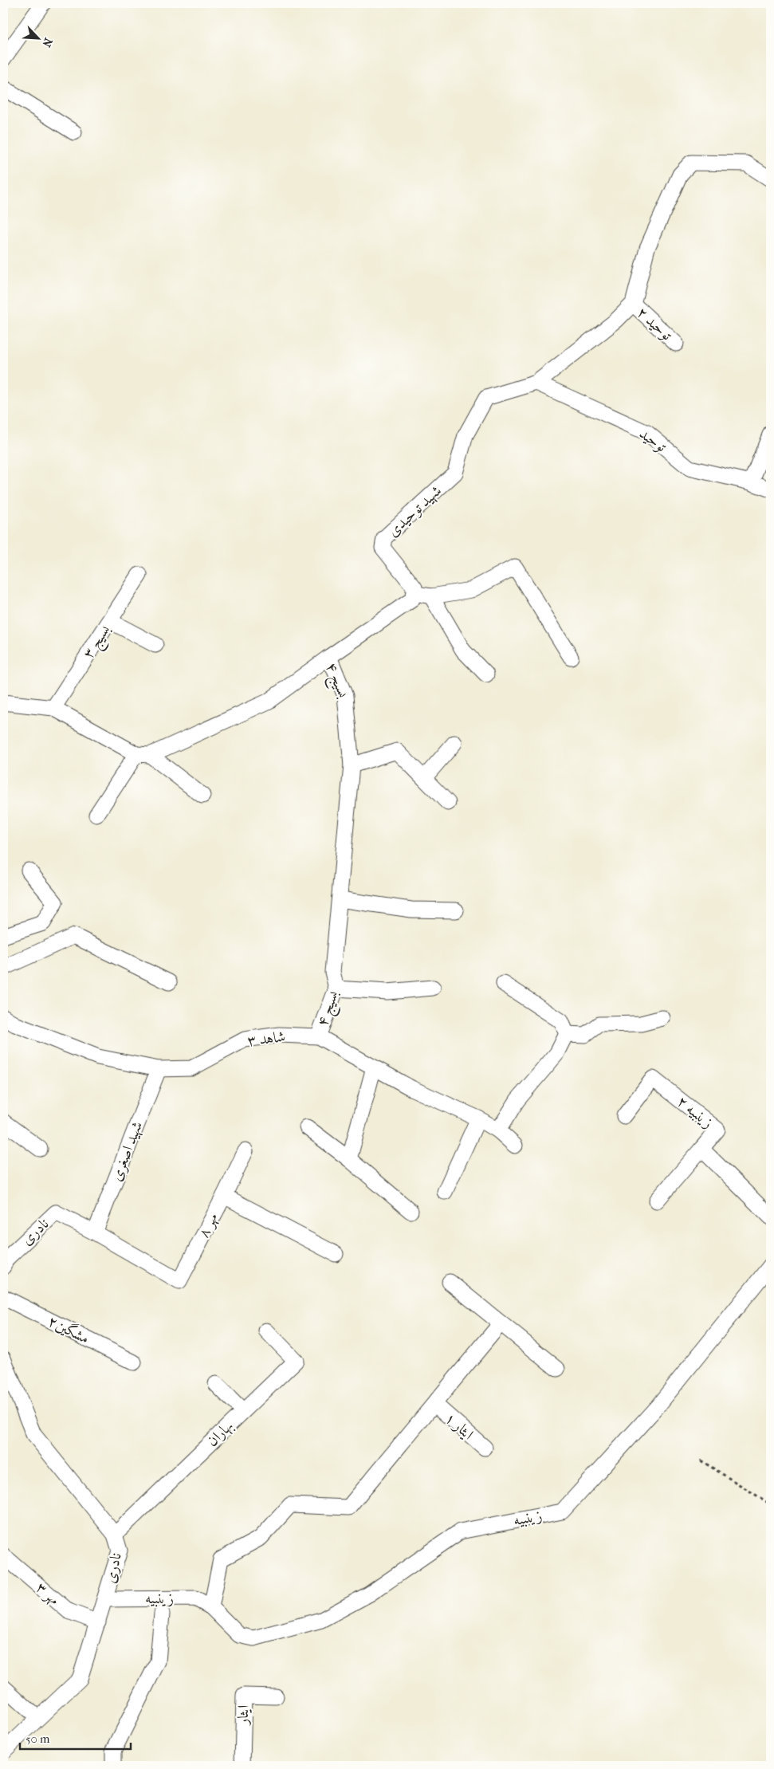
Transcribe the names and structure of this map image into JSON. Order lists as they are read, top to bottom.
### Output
{
  "streets": {
    "street": [
      "توحید ۲",
      "توحید",
      "شهید توحیدی",
      "بسیج ۳",
      "بسیج ۴",
      "شاهد ۳",
      "زینبیه ۲",
      "شهید اصغری",
      "مهر ۸",
      "نادری",
      "مشگین۲",
      "ایثار ۱",
      "بهاران",
      "زینبیه",
      "مهر ۳",
      "ایثار"
    ]
  },
  "crossings": [
    ["توحید", "شهید توحیدی"],
    ["بسیج ۴", "شاهد ۳"],
    ["شاهد ۳", "شهید اصغری"],
    ["شهید اصغری", "مهر ۸"],
    ["شهید اصغری", "نادری"],
    ["مهر ۸", "نادری"],
    ["نادری", "بهاران"],
    ["نادری", "زینبیه"],
    ["نادری", "مهر ۳"]
  ],
  "scale_bar": "50 m",
  "north": "bottom right"
}
